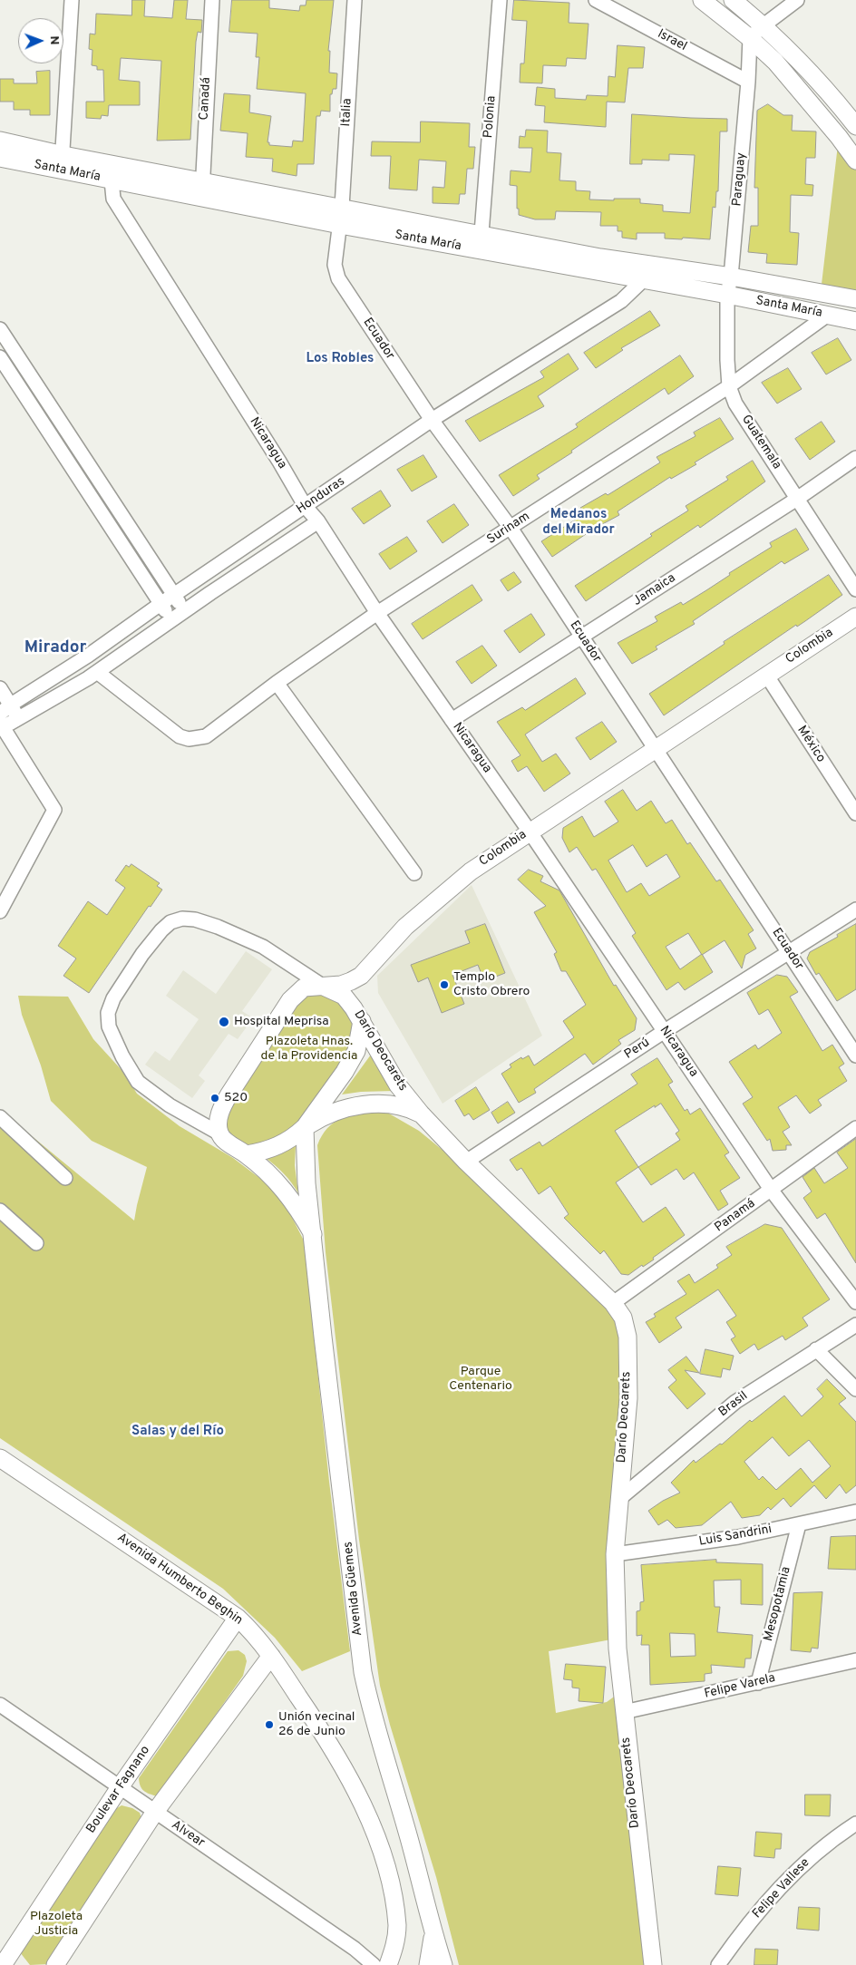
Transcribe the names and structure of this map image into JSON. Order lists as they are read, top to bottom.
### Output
{
  "streets": {
    "street": [
      "Israel",
      "Canadá",
      "Italia",
      "Polonia",
      "Santa María",
      "Paraguay",
      "Ecuador",
      "Guatemala",
      "Nicaragua",
      "Honduras",
      "Surinam",
      "Jamaica",
      "Colombia",
      "México",
      "Perú",
      "Darío Deocarets",
      "Panamá",
      "Brasil",
      "Luis Sandrini",
      "Avenida Humberto Beghin",
      "Avenida Güemes",
      "Mesopotamia",
      "Felipe Varela",
      "Boulevar Fagnano",
      "Alvear",
      "Felipe Vallese"
    ]
  },
  "crossings": [
    ["Israel", "Paraguay"],
    ["Canadá", "Santa María"],
    ["Italia", "Santa María"],
    ["Italia", "Ecuador"],
    ["Polonia", "Santa María"],
    ["Santa María", "Paraguay"],
    ["Santa María", "Ecuador"],
    ["Santa María", "Guatemala"],
    ["Santa María", "Nicaragua"],
    ["Santa María", "Honduras"],
    ["Santa María", "Surinam"],
    ["Paraguay", "Guatemala"],
    ["Ecuador", "Honduras"],
    ["Ecuador", "Surinam"],
    ["Ecuador", "Jamaica"],
    ["Ecuador", "Colombia"],
    ["Ecuador", "Perú"],
    ["Guatemala", "Surinam"],
    ["Guatemala", "Jamaica"],
    ["Nicaragua", "Honduras"],
    ["Nicaragua", "Surinam"],
    ["Nicaragua", "Jamaica"],
    ["Nicaragua", "Colombia"],
    ["Nicaragua", "Perú"],
    ["Nicaragua", "Panamá"],
    ["Honduras", "Surinam"],
    ["Colombia", "México"],
    ["Colombia", "Darío Deocarets"],
    ["Perú", "Darío Deocarets"],
    ["Darío Deocarets", "Panamá"],
    ["Darío Deocarets", "Brasil"],
    ["Darío Deocarets", "Luis Sandrini"],
    ["Darío Deocarets", "Felipe Varela"],
    ["Luis Sandrini", "Mesopotamia"],
    ["Avenida Humberto Beghin", "Boulevar Fagnano"],
    ["Mesopotamia", "Felipe Varela"],
    ["Boulevar Fagnano", "Alvear"]
  ],
  "districts": [
    "Los Robles",
    "Medanos del Mirador",
    "Mirador",
    "Salas y del Río"
  ],
  "parks": ["Plazoleta Hnas. de la Providencia", "Parque Centenario", "Plazoleta Justicia"],
  "places": [
    "Templo Cristo Obrero",
    "Hospital Meprisa",
    "520",
    "Unión vecinal 26 de Junio"
  ],
  "north": "right"
}
